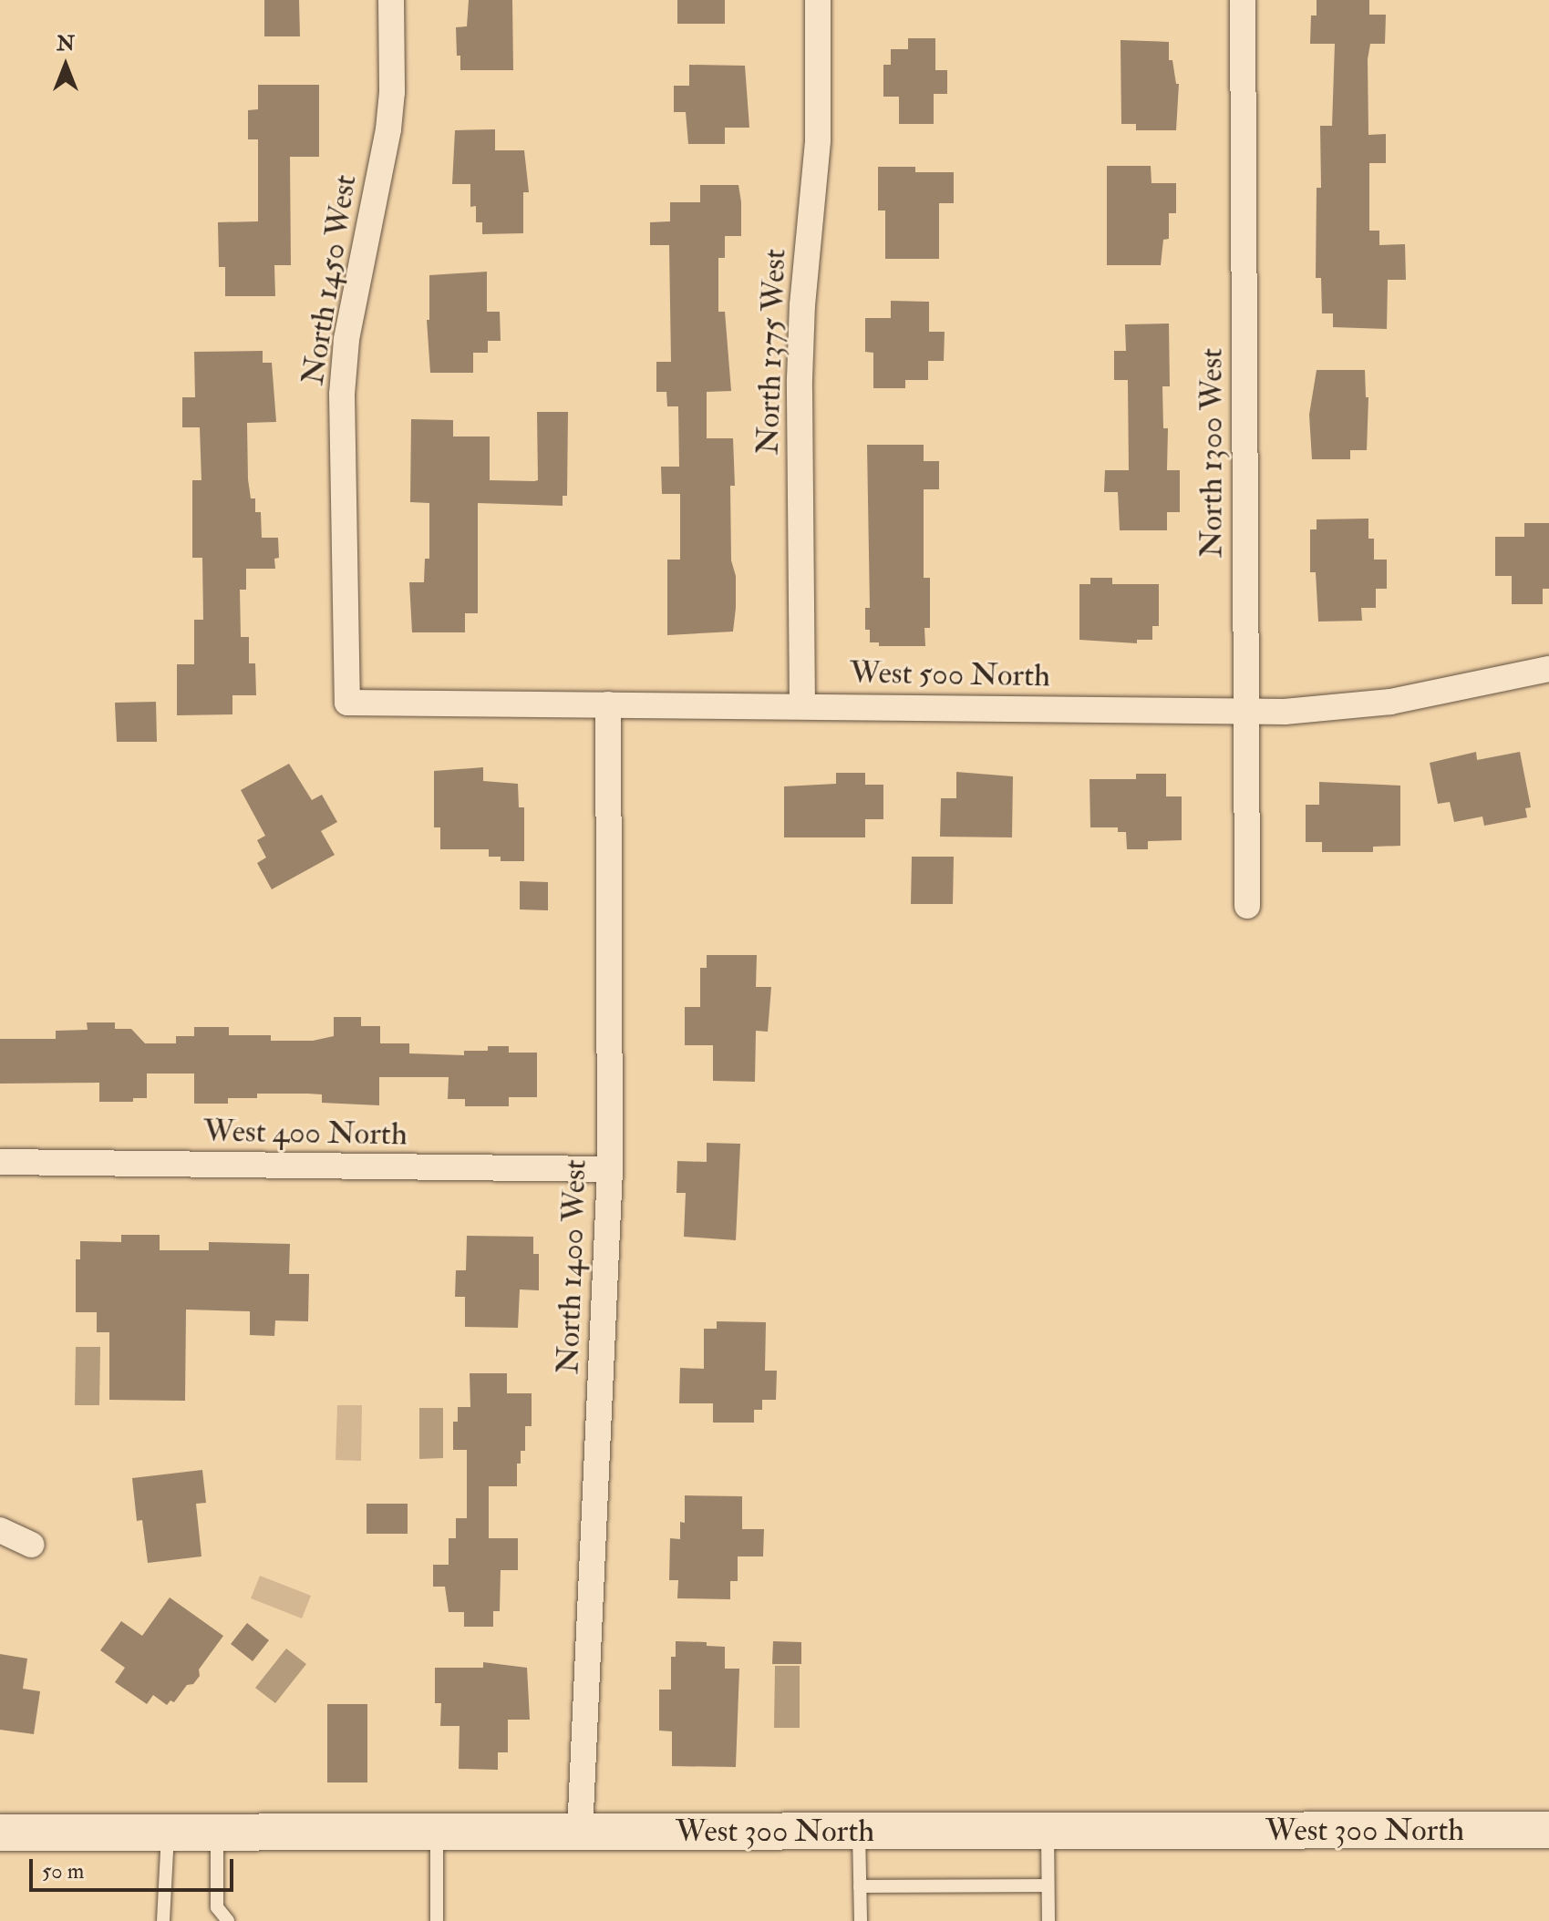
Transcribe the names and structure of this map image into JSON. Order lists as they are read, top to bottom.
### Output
{
  "streets": {
    "street": [
      "North 1450 West",
      "North 1375 West",
      "North 1300 West",
      "West 500 North",
      "West 400 North",
      "North 1400 West",
      "West 300 North"
    ]
  },
  "crossings": [
    ["North 1450 West", "West 500 North"],
    ["North 1375 West", "West 500 North"],
    ["North 1300 West", "West 500 North"],
    ["West 500 North", "North 1400 West"],
    ["West 400 North", "North 1400 West"],
    ["North 1400 West", "West 300 North"]
  ],
  "scale_bar": "50 m",
  "north": "top"
}
